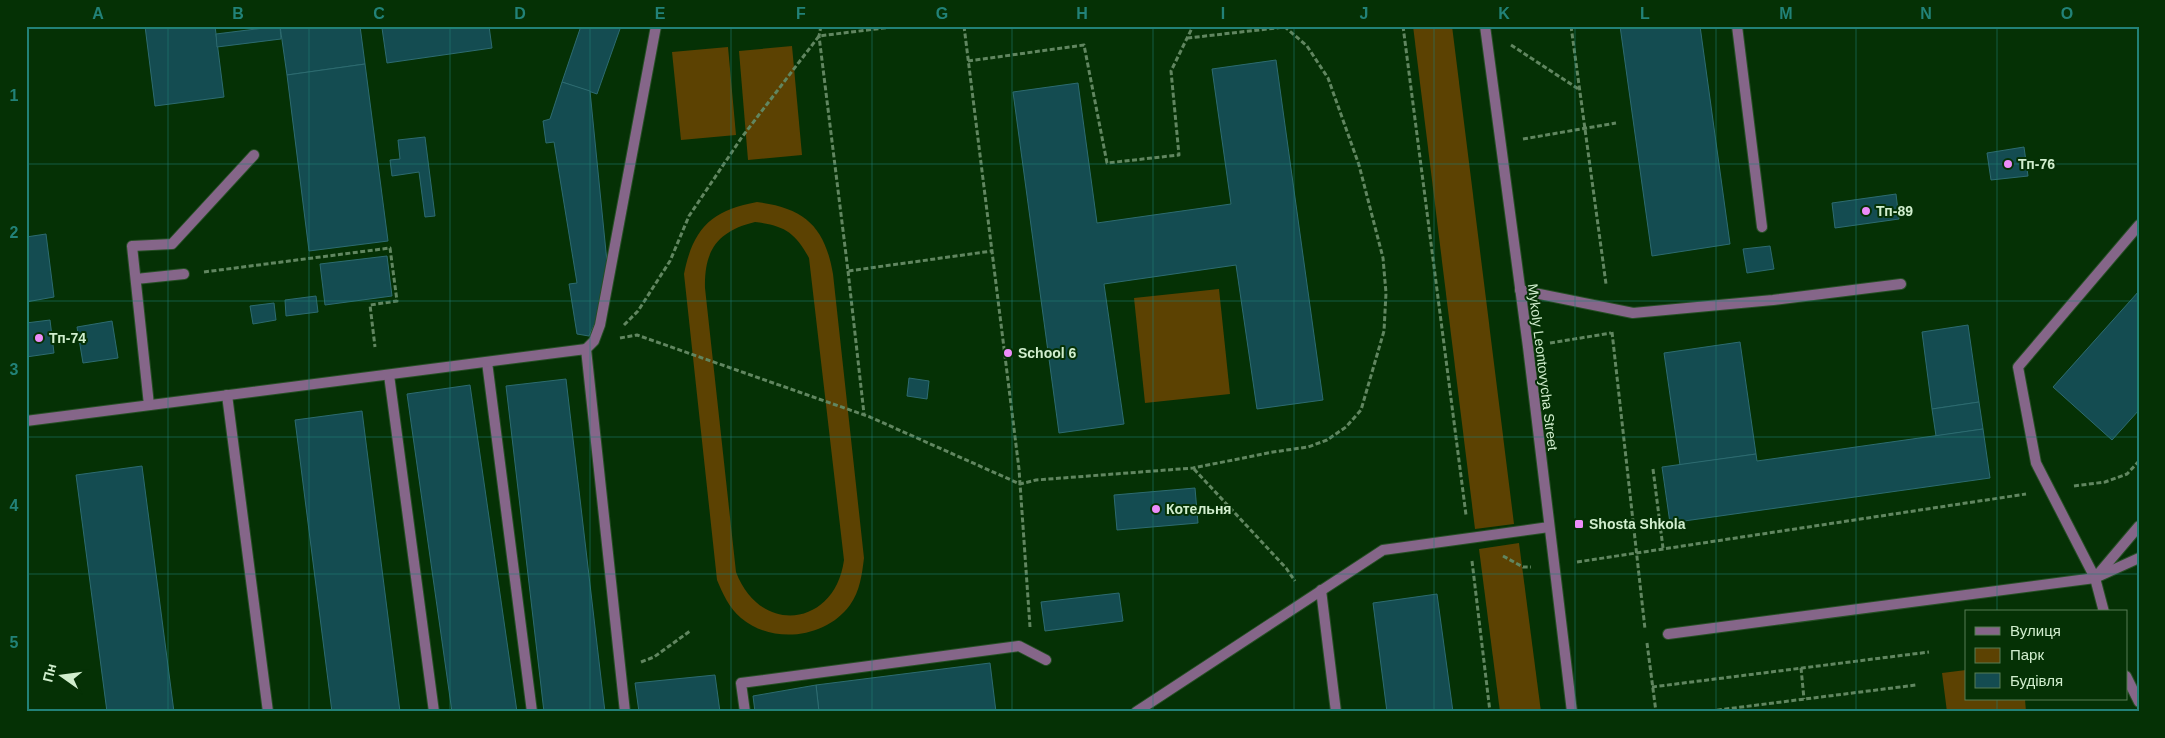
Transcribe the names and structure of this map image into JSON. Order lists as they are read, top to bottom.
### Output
{
  "streets": {
    "street": ["Mykoly Leontovycha Street"]
  },
  "places": {
    "other": [
      "Тп-76",
      "Тп-89",
      "Тп-74",
      "School 6",
      "Котельня"
    ],
    "transit": ["Shosta Shkola"]
  },
  "legend": ["Вулиця", "Парк", "Будівля"],
  "north": "left",
  "grid": {
    "columns": [
      "A",
      "B",
      "C",
      "D",
      "E",
      "F",
      "G",
      "H",
      "I",
      "J",
      "K",
      "L",
      "M",
      "N",
      "O"
    ],
    "rows": [
      "1",
      "2",
      "3",
      "4",
      "5"
    ]
  }
}
